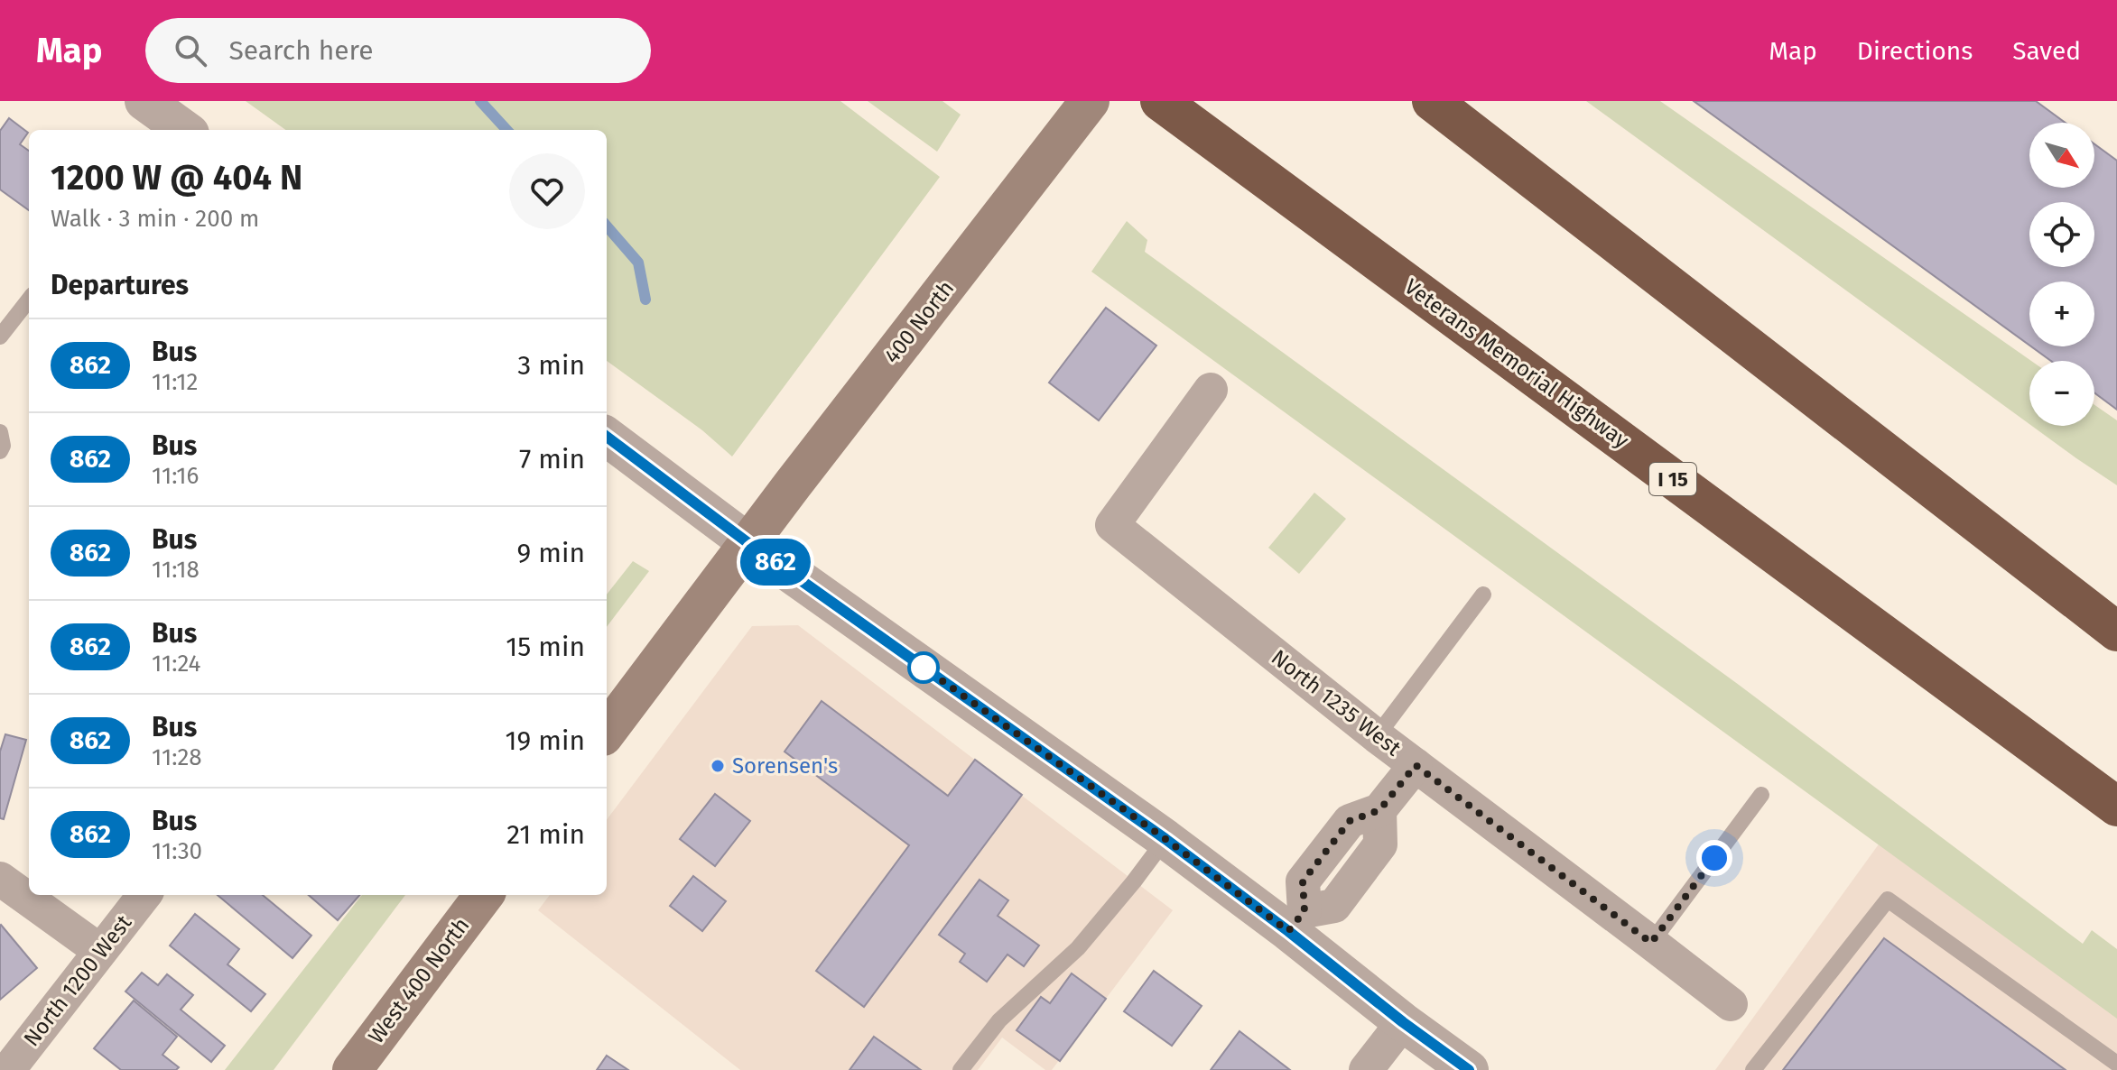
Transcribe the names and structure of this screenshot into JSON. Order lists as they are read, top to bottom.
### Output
{
  "streets": {
    "highway": ["Veterans Memorial Highway", "I 15"],
    "main road": ["400 North", "West 400 North"],
    "street": ["North 1235 West", "North 1200 West"]
  },
  "places": ["Sorensen's"],
  "lines": ["bus line 862"],
  "north": "bottom right",
  "page": {
    "header": "Map",
    "search": "Search here",
    "nav": ["Map", "Directions", "Saved"],
    "on_map": "862",
    "map_buttons": ["+", "−"],
    "heading": [
      ["1200 W @ 404 N", "Walk · 3 min · 200 m"],
      "Departures"
    ],
    "list": [
      {
        "mark": "862",
        "name": "Bus",
        "note": "11:12",
        "value": "3 min"
      },
      {
        "mark": "862",
        "name": "Bus",
        "note": "11:16",
        "value": "7 min"
      },
      {
        "mark": "862",
        "name": "Bus",
        "note": "11:18",
        "value": "9 min"
      },
      {
        "mark": "862",
        "name": "Bus",
        "note": "11:24",
        "value": "15 min"
      },
      {
        "mark": "862",
        "name": "Bus",
        "note": "11:28",
        "value": "19 min"
      },
      {
        "mark": "862",
        "name": "Bus",
        "note": "11:30",
        "value": "21 min"
      }
    ]
  }
}
